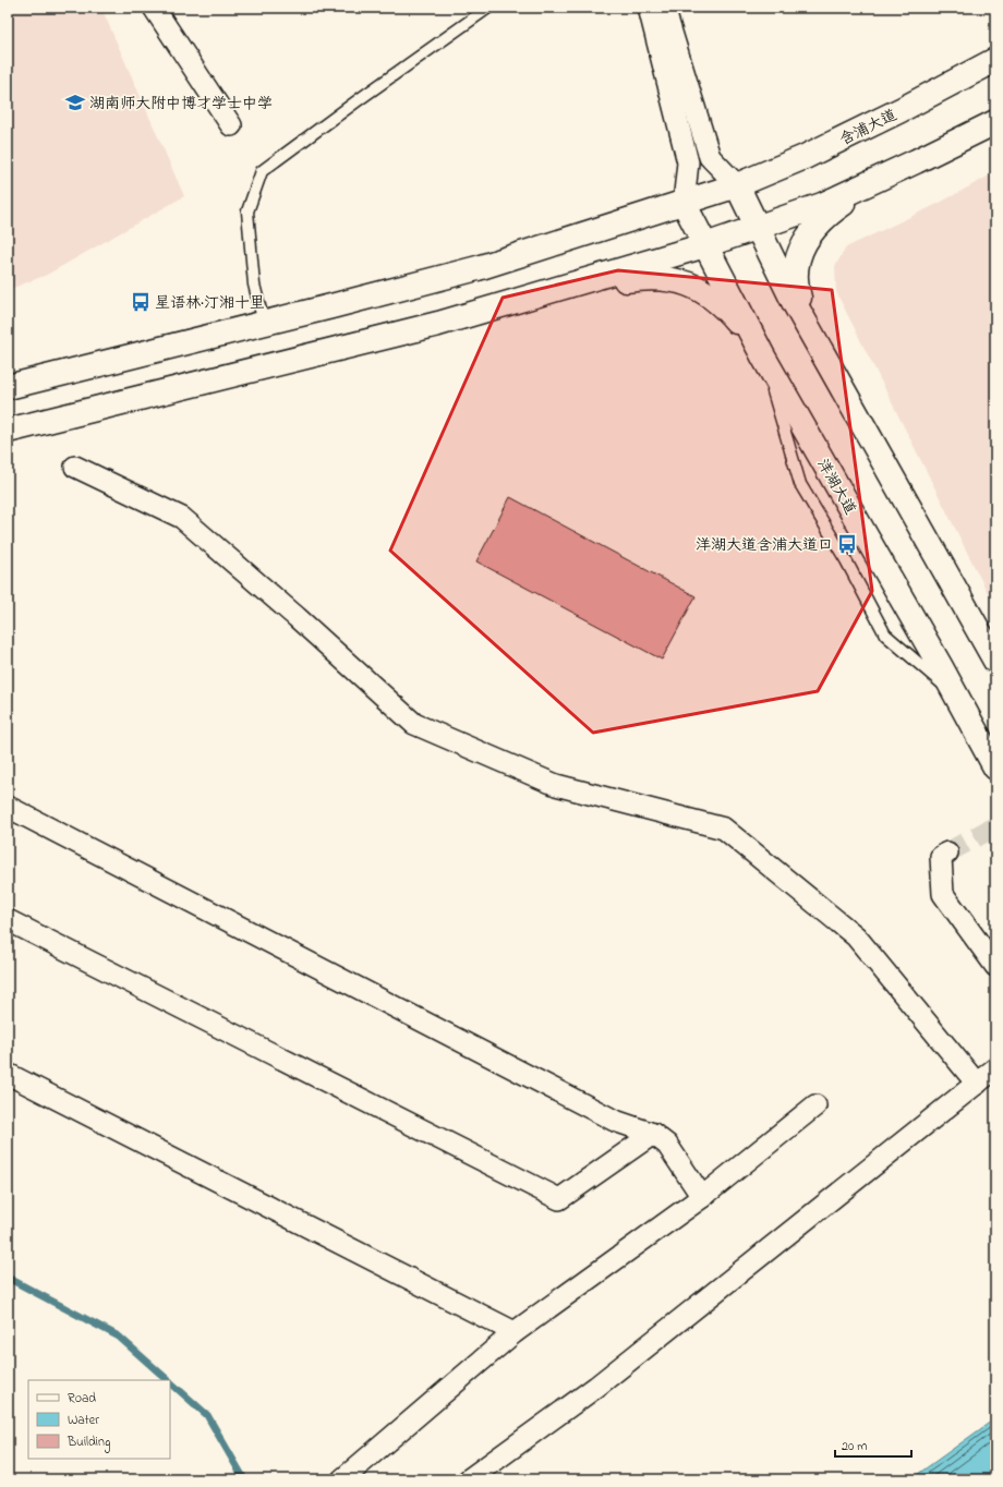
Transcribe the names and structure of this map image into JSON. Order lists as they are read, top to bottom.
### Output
{
  "streets": {
    "main road": ["含浦大道", "洋湖大道"]
  },
  "crossings": [
    ["含浦大道", "洋湖大道"]
  ],
  "places": {
    "school or university": ["湖南师大附中博才学士中学"],
    "bus stop": ["星语林·汀湘十里", "洋湖大道含浦大道口"]
  },
  "legend": ["Road", "Water", "Building"],
  "scale_bar": "20 m"
}
